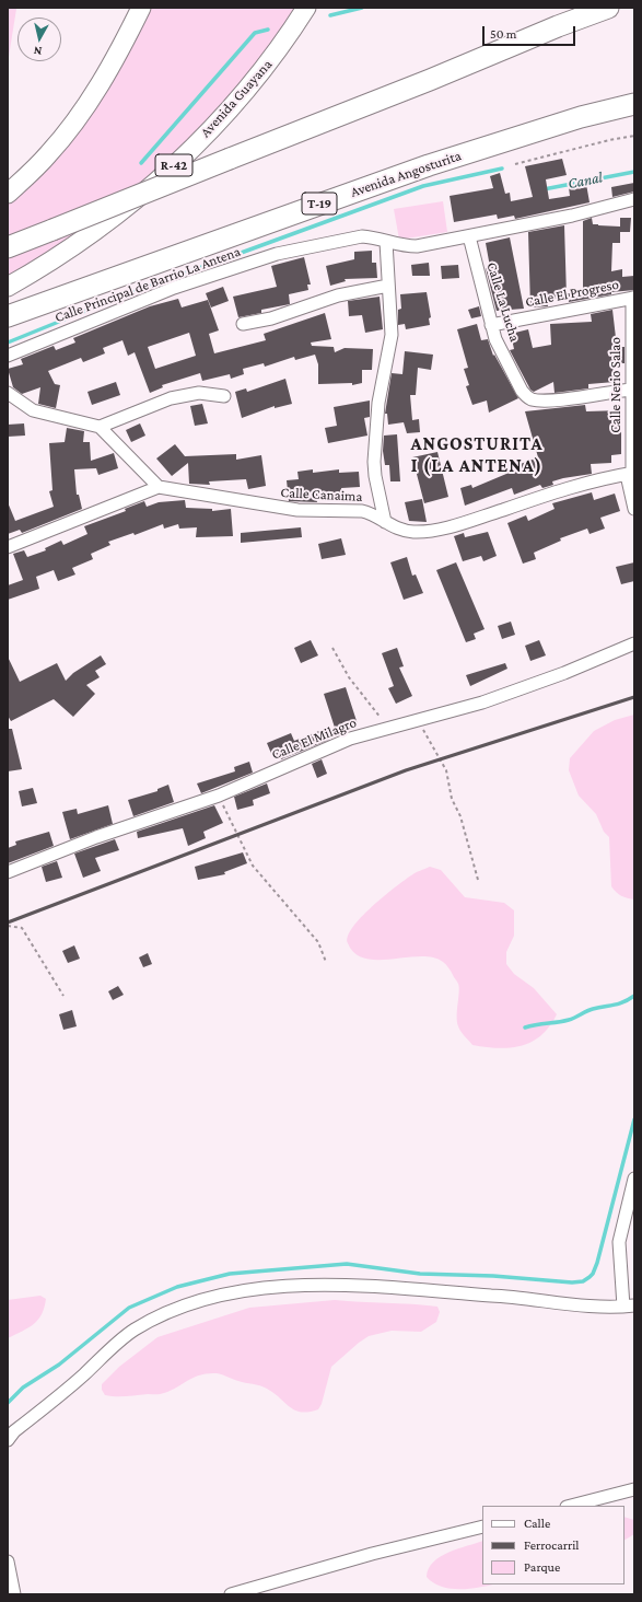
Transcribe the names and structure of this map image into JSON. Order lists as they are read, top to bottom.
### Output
{
  "streets": {
    "highway": ["Avenida Angosturita", "T-19"],
    "main road": ["Avenida Guayana", "R-42"],
    "street": [
      "Calle Principal de Barrio La Antena",
      "Calle El Progreso",
      "Calle La Lucha",
      "Calle Nerio Salao",
      "Calle Canaima",
      "Calle El Milagro"
    ]
  },
  "crossings": [
    ["Calle Principal de Barrio La Antena", "Calle La Lucha"],
    ["Calle El Progreso", "Calle La Lucha"],
    ["Calle El Progreso", "Calle Nerio Salao"],
    ["Calle La Lucha", "Calle Nerio Salao"],
    ["Calle Nerio Salao", "Calle Canaima"]
  ],
  "districts": ["ANGOSTURITA I (LA ANTENA)"],
  "water": ["Canal"],
  "legend": ["Calle", "Ferrocarril", "Parque"],
  "scale_bar": "50 m",
  "north": "bottom"
}
